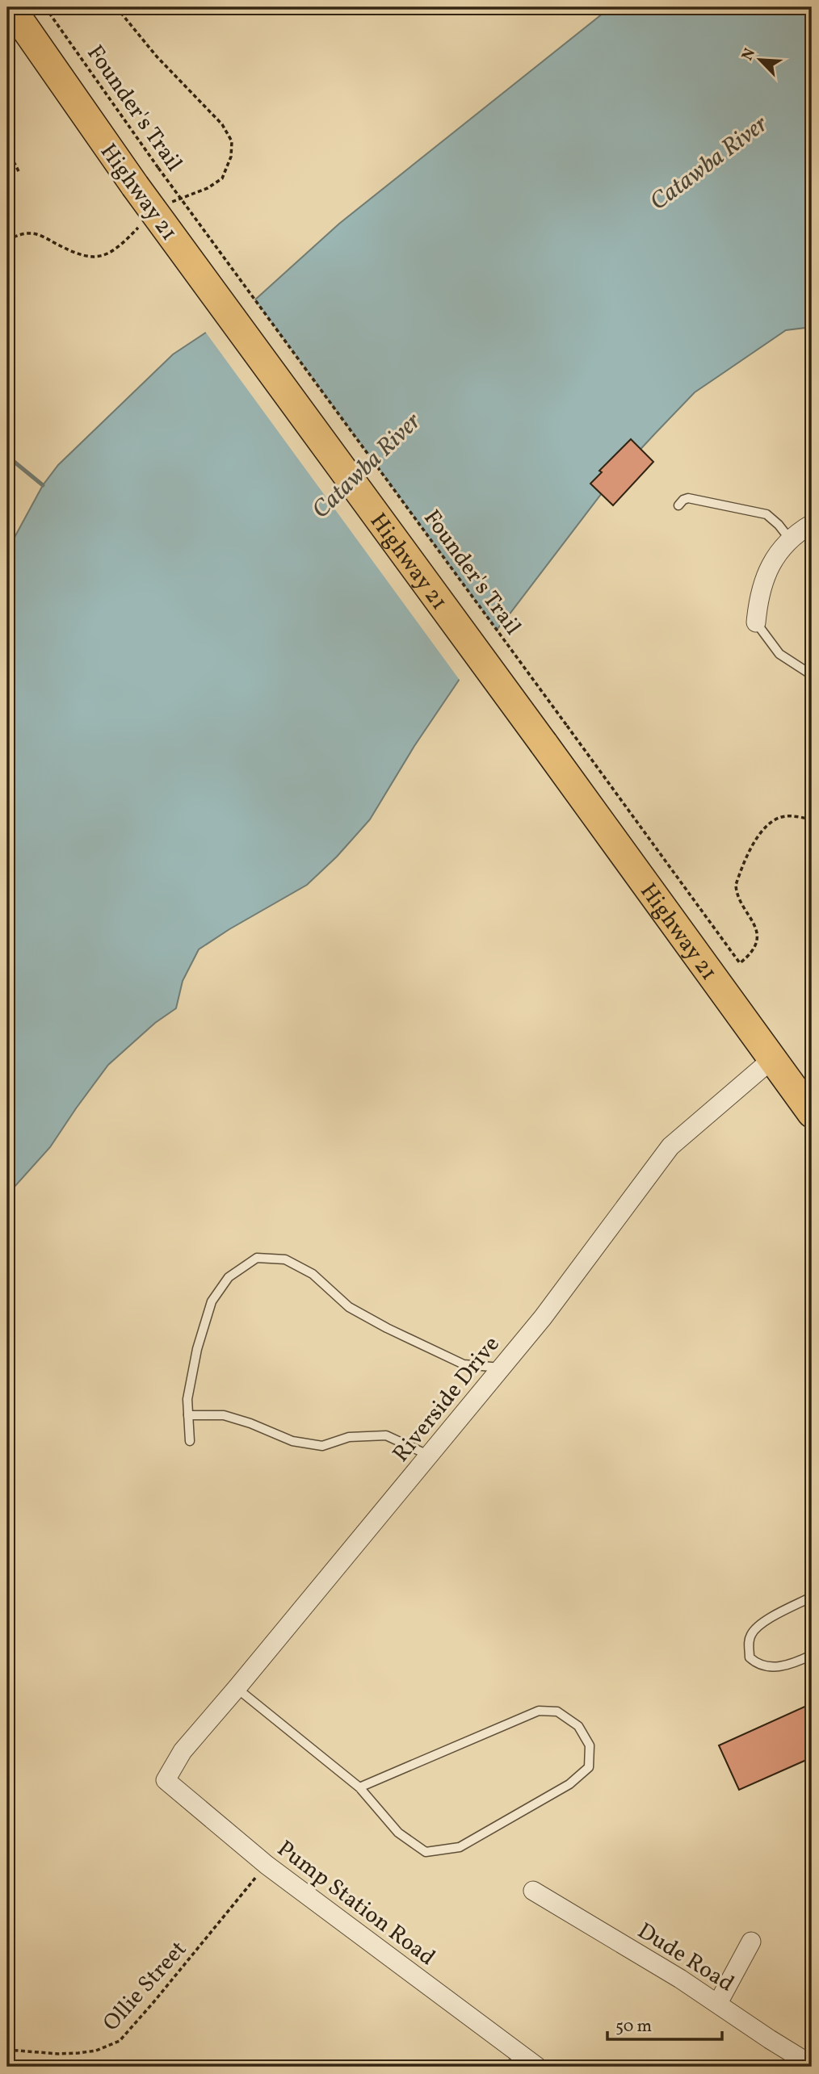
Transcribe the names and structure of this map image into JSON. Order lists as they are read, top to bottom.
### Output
{
  "streets": {
    "main road": ["Highway 21"],
    "street": ["Riverside Drive", "Pump Station Road", "Dude Road"],
    "path": ["Founder's Trail", "Ollie Street"]
  },
  "crossings": [
    ["Highway 21", "Riverside Drive"],
    ["Riverside Drive", "Pump Station Road"],
    ["Pump Station Road", "Ollie Street"]
  ],
  "water": ["Catawba River"],
  "scale_bar": "50 m",
  "north": "top left"
}
